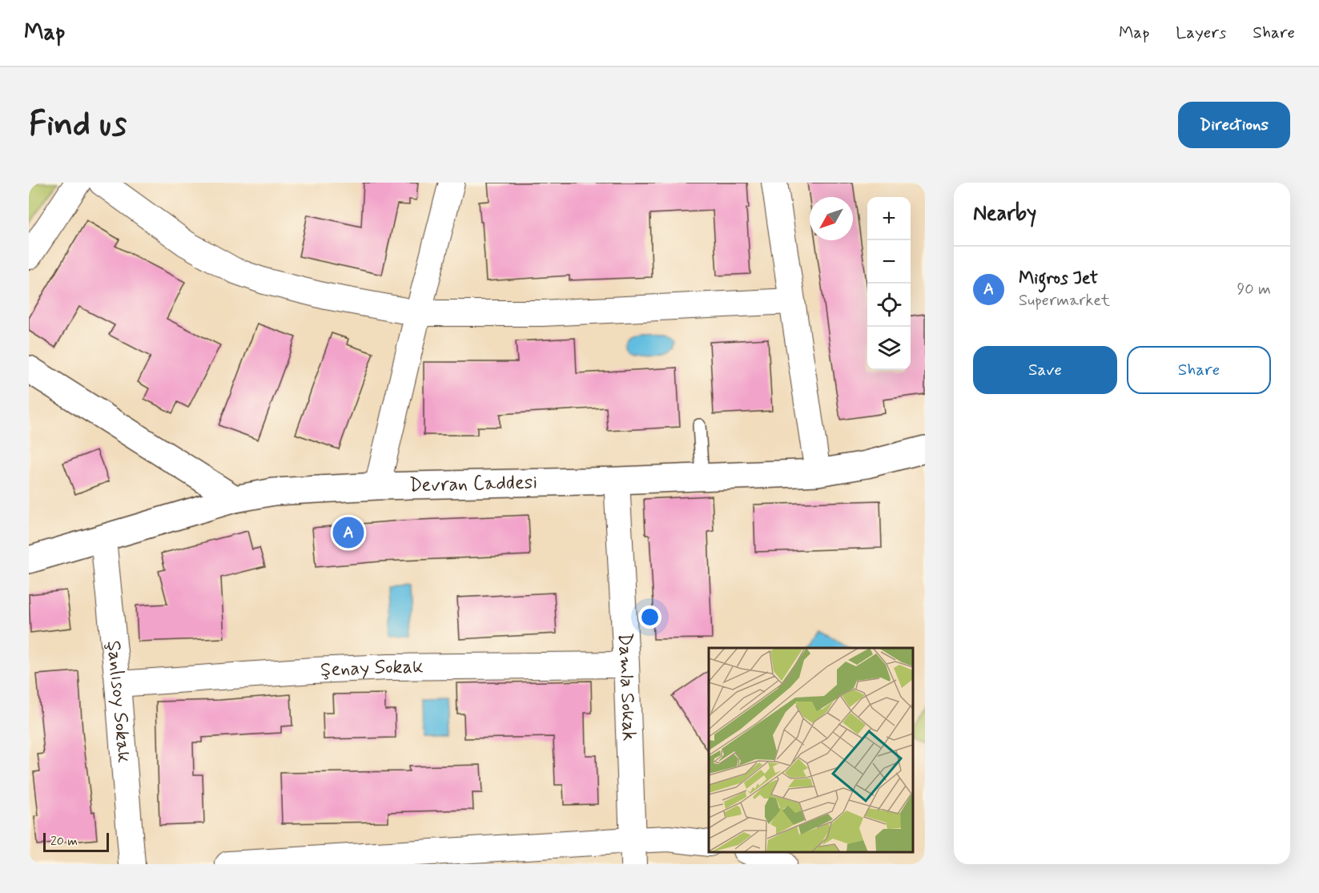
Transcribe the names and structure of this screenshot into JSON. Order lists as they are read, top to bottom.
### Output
{
  "streets": {
    "main road": ["Devran Caddesi"],
    "street": ["Şenay Sokak", "Damla Sokak", "Şanlısoy Sokak"]
  },
  "crossings": [
    ["Devran Caddesi", "Damla Sokak"],
    ["Devran Caddesi", "Şanlısoy Sokak"],
    ["Şenay Sokak", "Damla Sokak"],
    ["Şenay Sokak", "Şanlısoy Sokak"]
  ],
  "scale_bar": "20 m",
  "north": "bottom left",
  "page": {
    "header": "Map",
    "nav": ["Map", "Layers", "Share"],
    "buttons": [
      "Directions",
      ["Save", "Share"]
    ],
    "title": "Find us",
    "heading": "Nearby",
    "map_buttons": ["+", "−"],
    "list": [
      {
        "mark": "A",
        "name": "Migros Jet",
        "note": "Supermarket",
        "value": "90 m"
      }
    ],
    "pins": "A",
    "scale": "20 m"
  }
}
